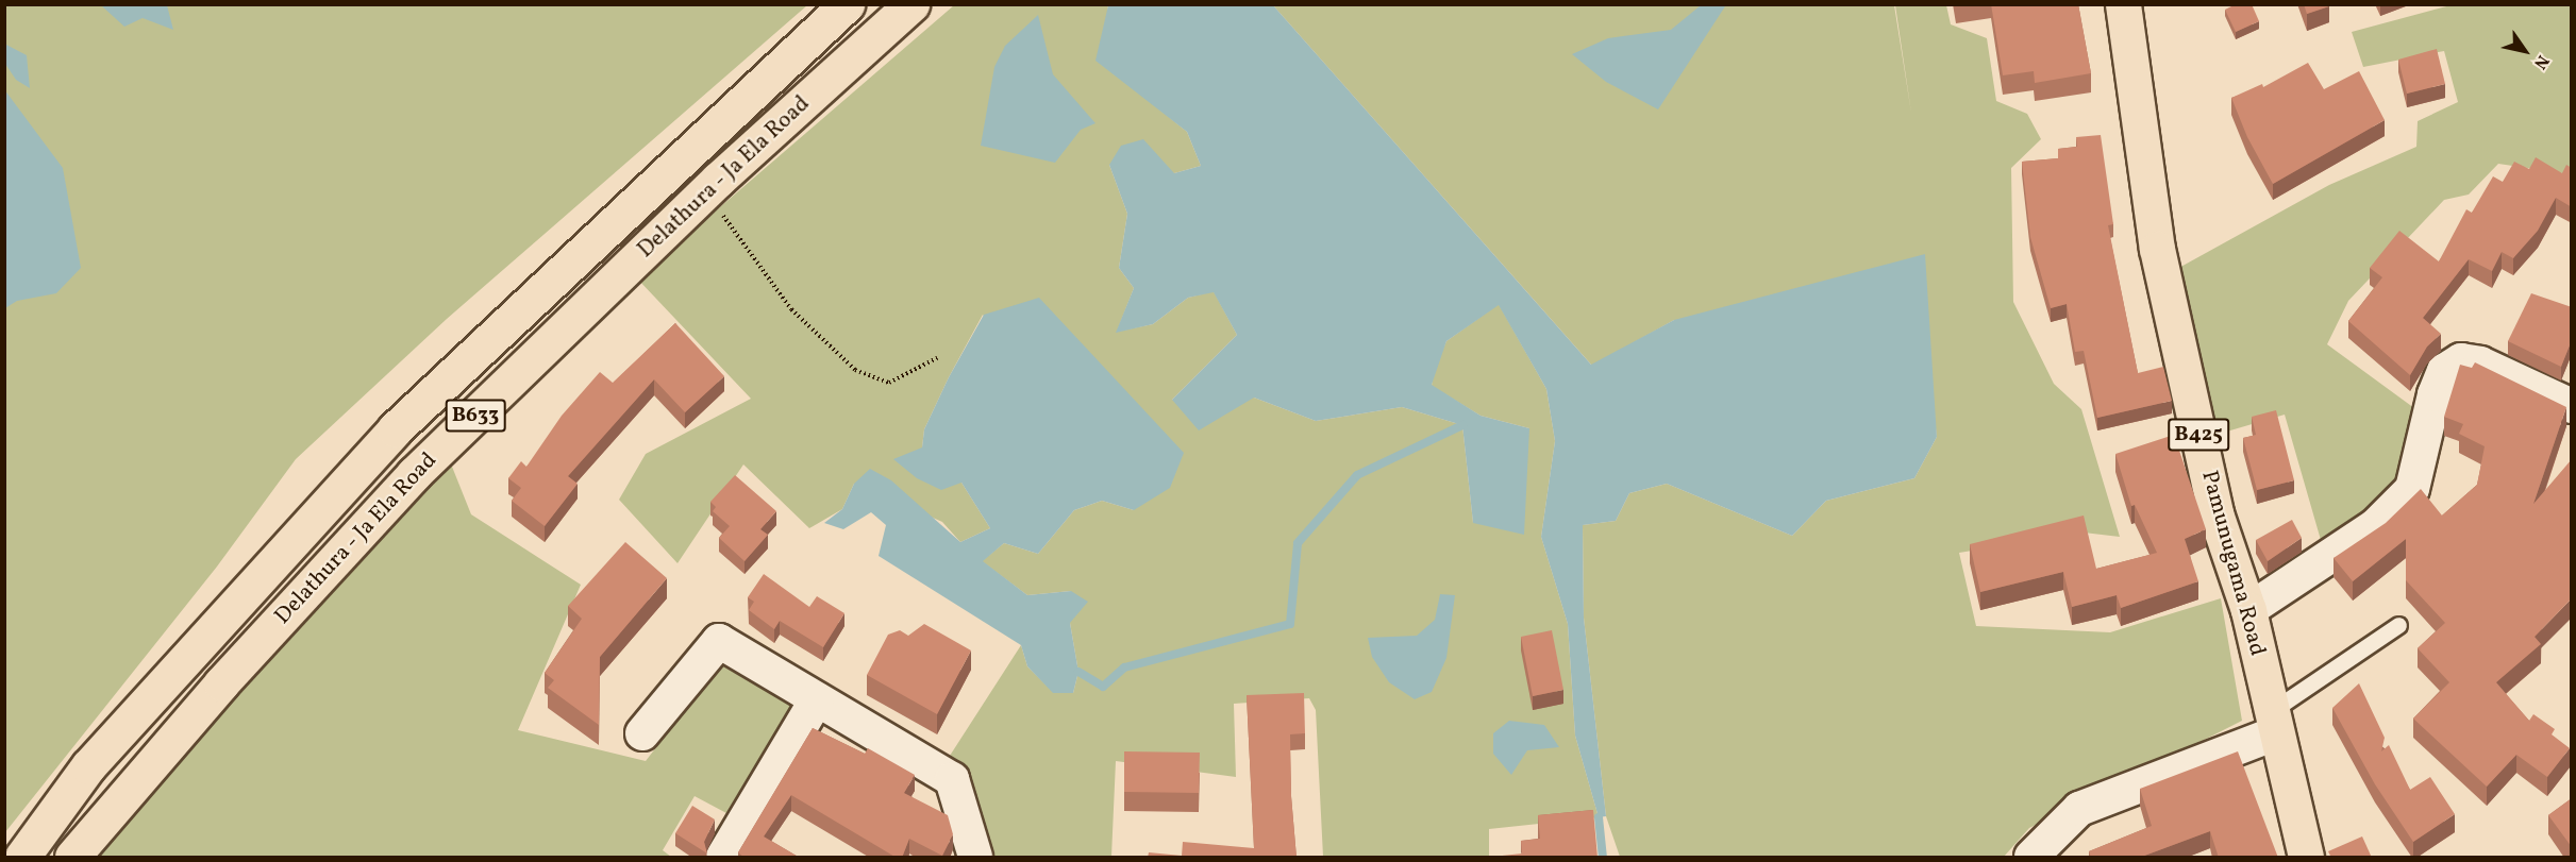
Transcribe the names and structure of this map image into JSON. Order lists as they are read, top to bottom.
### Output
{
  "streets": {
    "main road": [
      "Delathura - Ja Ela Road",
      "B633",
      "B425",
      "Pamunugama Road"
    ]
  },
  "north": "bottom right"
}
